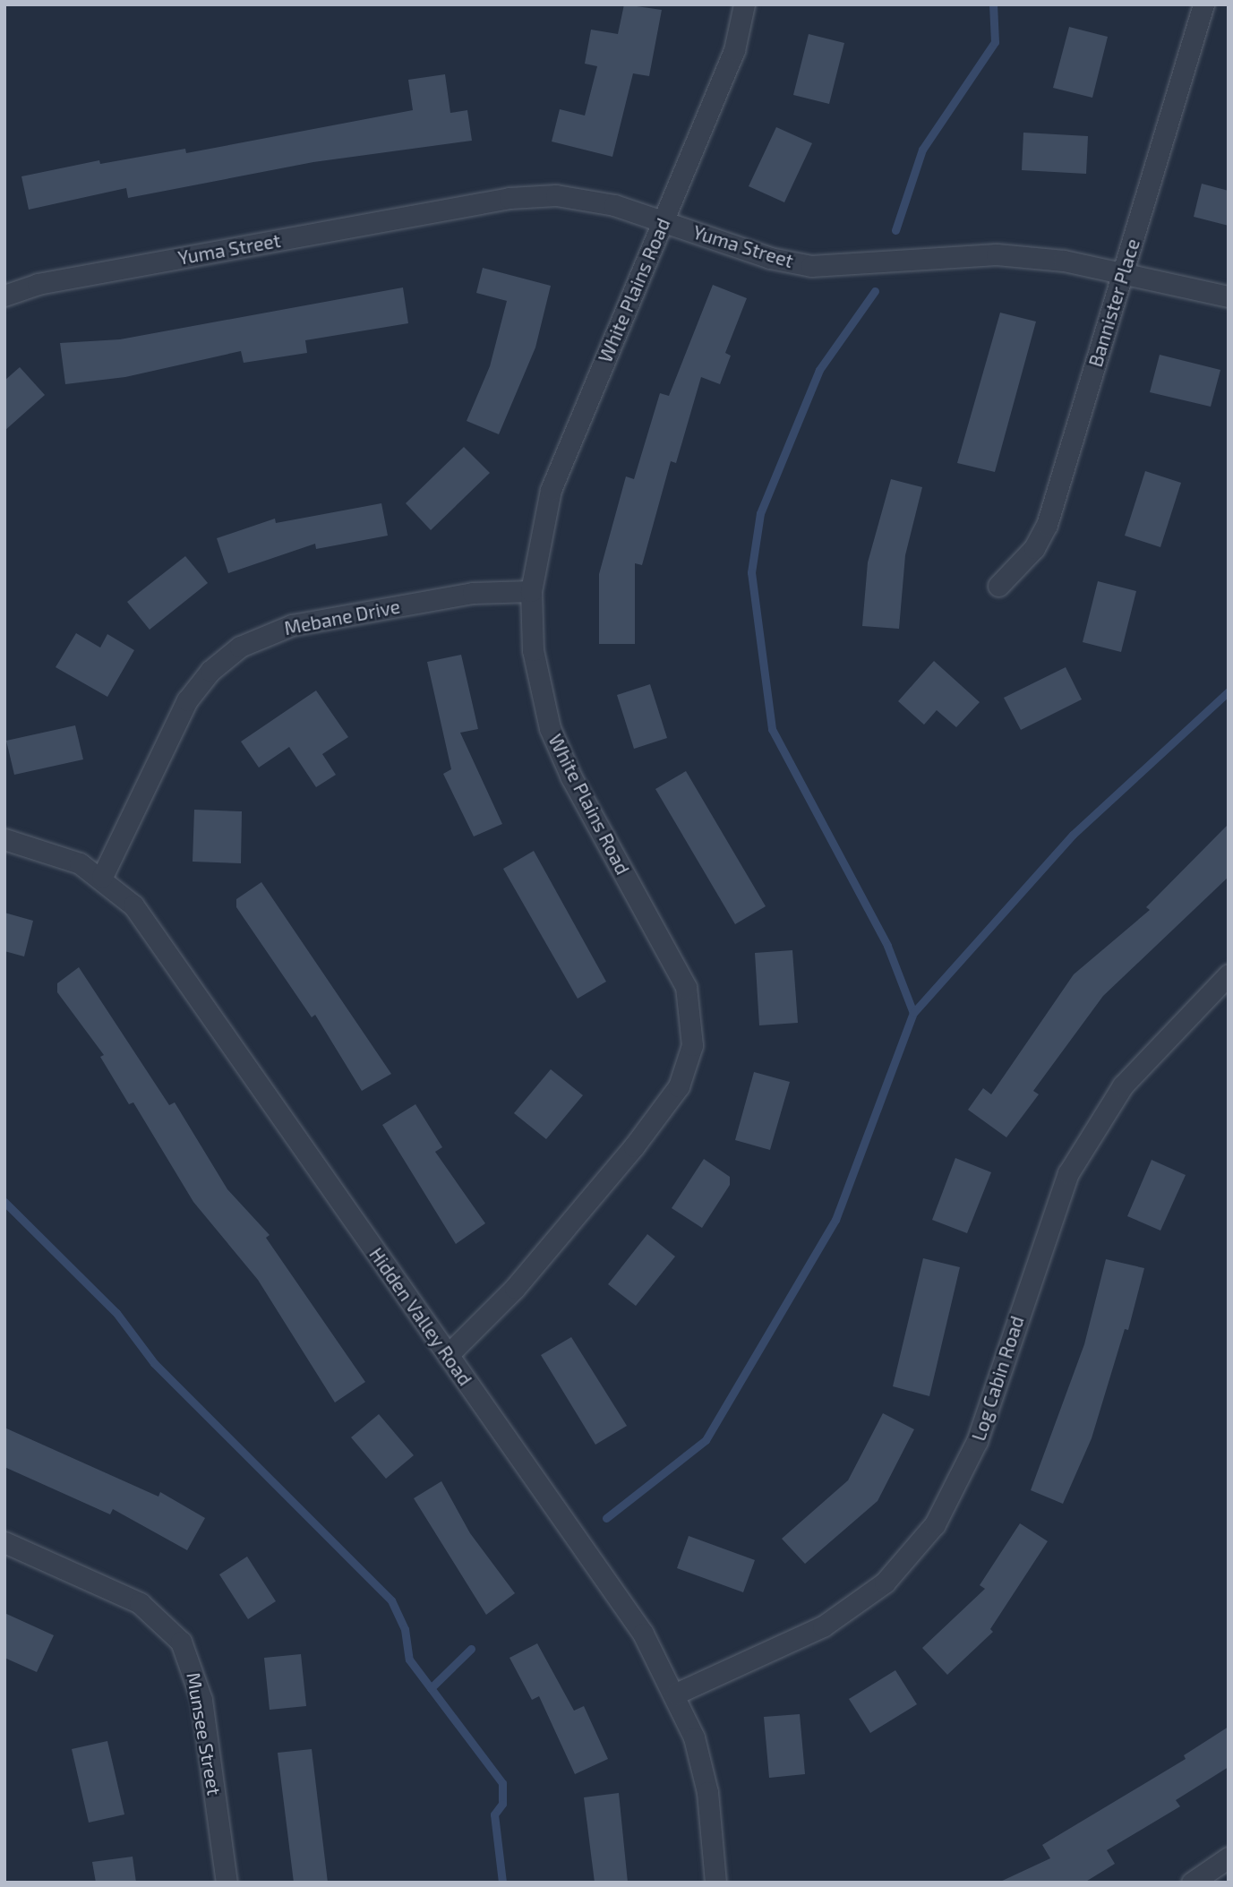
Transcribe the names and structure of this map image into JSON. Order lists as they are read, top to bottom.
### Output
{
  "streets": {
    "street": [
      "Yuma Street",
      "White Plains Road",
      "Bannister Place",
      "Mebane Drive",
      "Hidden Valley Road",
      "Log Cabin Road",
      "Munsee Street"
    ]
  },
  "crossings": [
    ["Yuma Street", "White Plains Road"],
    ["Yuma Street", "Bannister Place"],
    ["White Plains Road", "Mebane Drive"],
    ["White Plains Road", "Hidden Valley Road"],
    ["Mebane Drive", "Hidden Valley Road"],
    ["Hidden Valley Road", "Log Cabin Road"]
  ]
}
